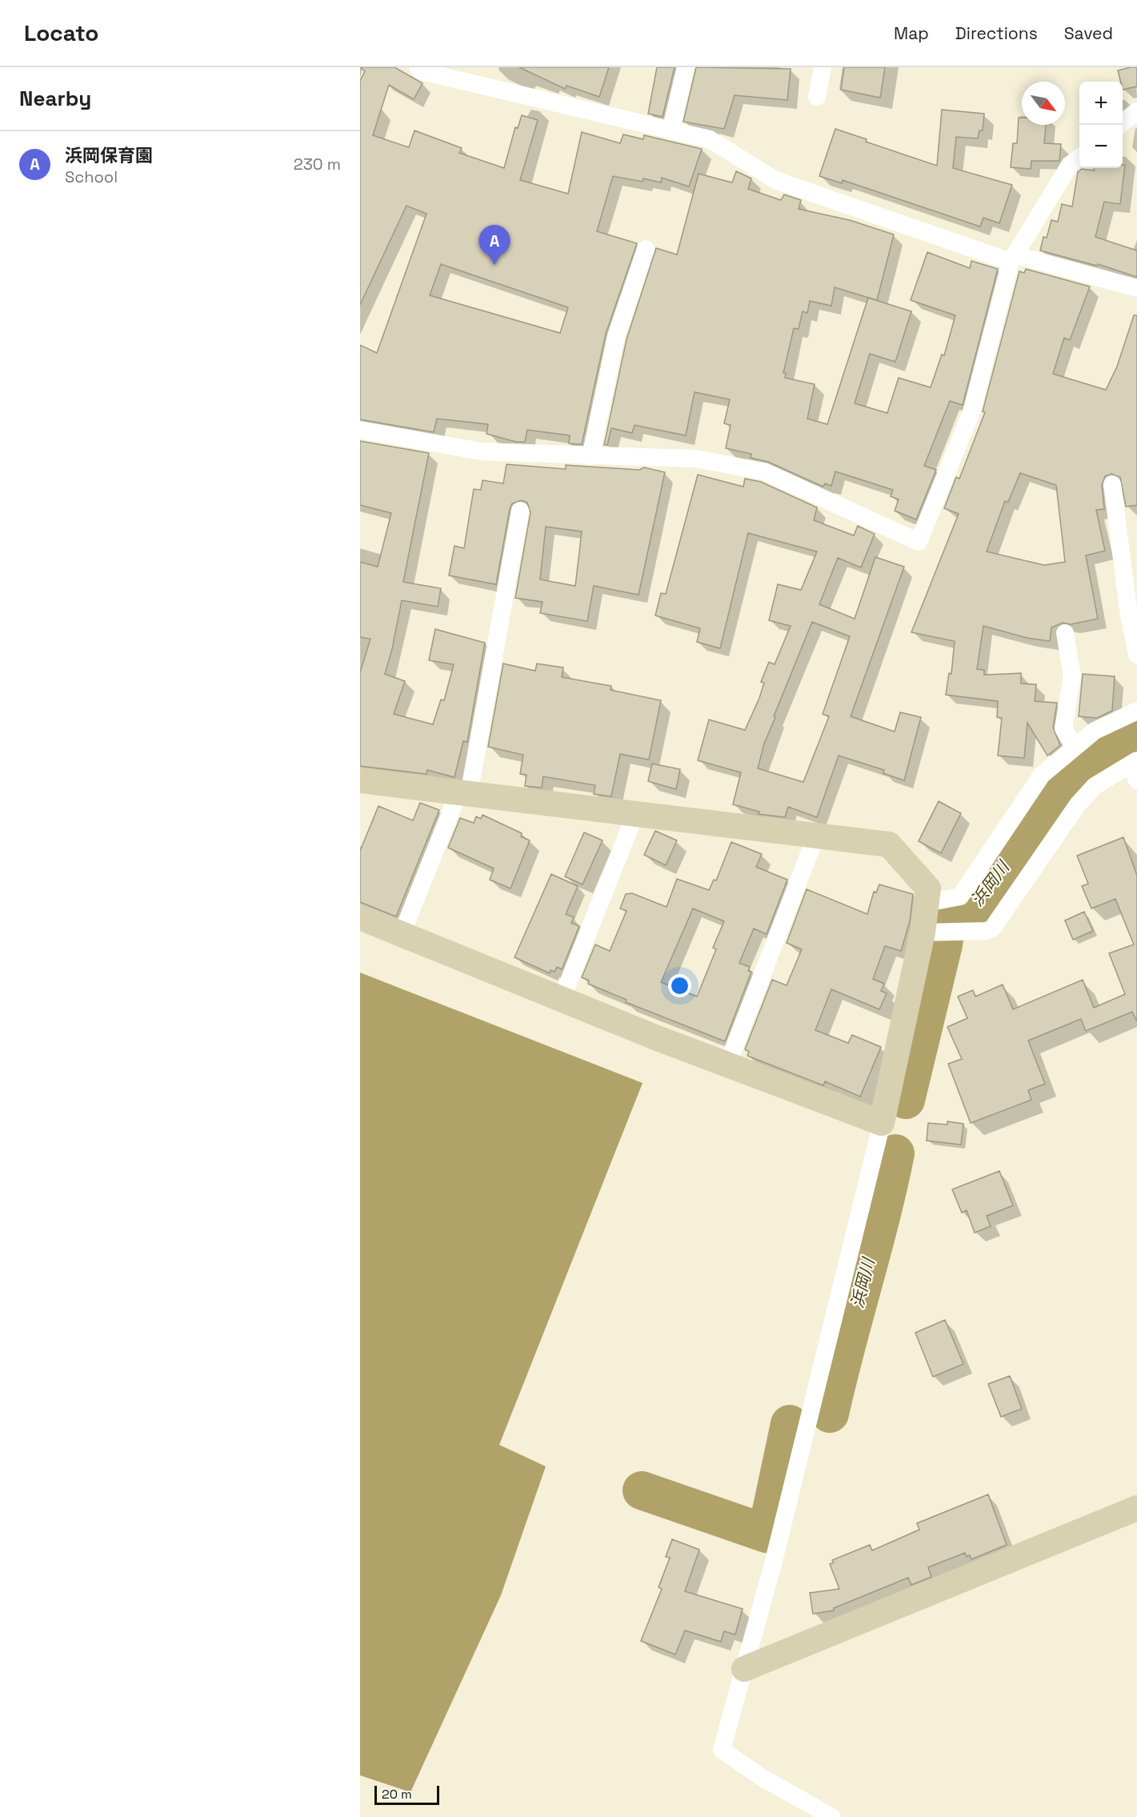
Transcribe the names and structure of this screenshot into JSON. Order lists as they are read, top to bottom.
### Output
{
  "water": ["浜岡川"],
  "scale_bar": "20 m",
  "north": "bottom right",
  "page": {
    "header": "Locato",
    "nav": ["Map", "Directions", "Saved"],
    "heading": "Nearby",
    "map_buttons": ["+", "−"],
    "list": [
      {
        "mark": "A",
        "name": "浜岡保育園",
        "note": "School",
        "value": "230 m"
      }
    ],
    "pins": "A",
    "scale": "20 m"
  }
}
